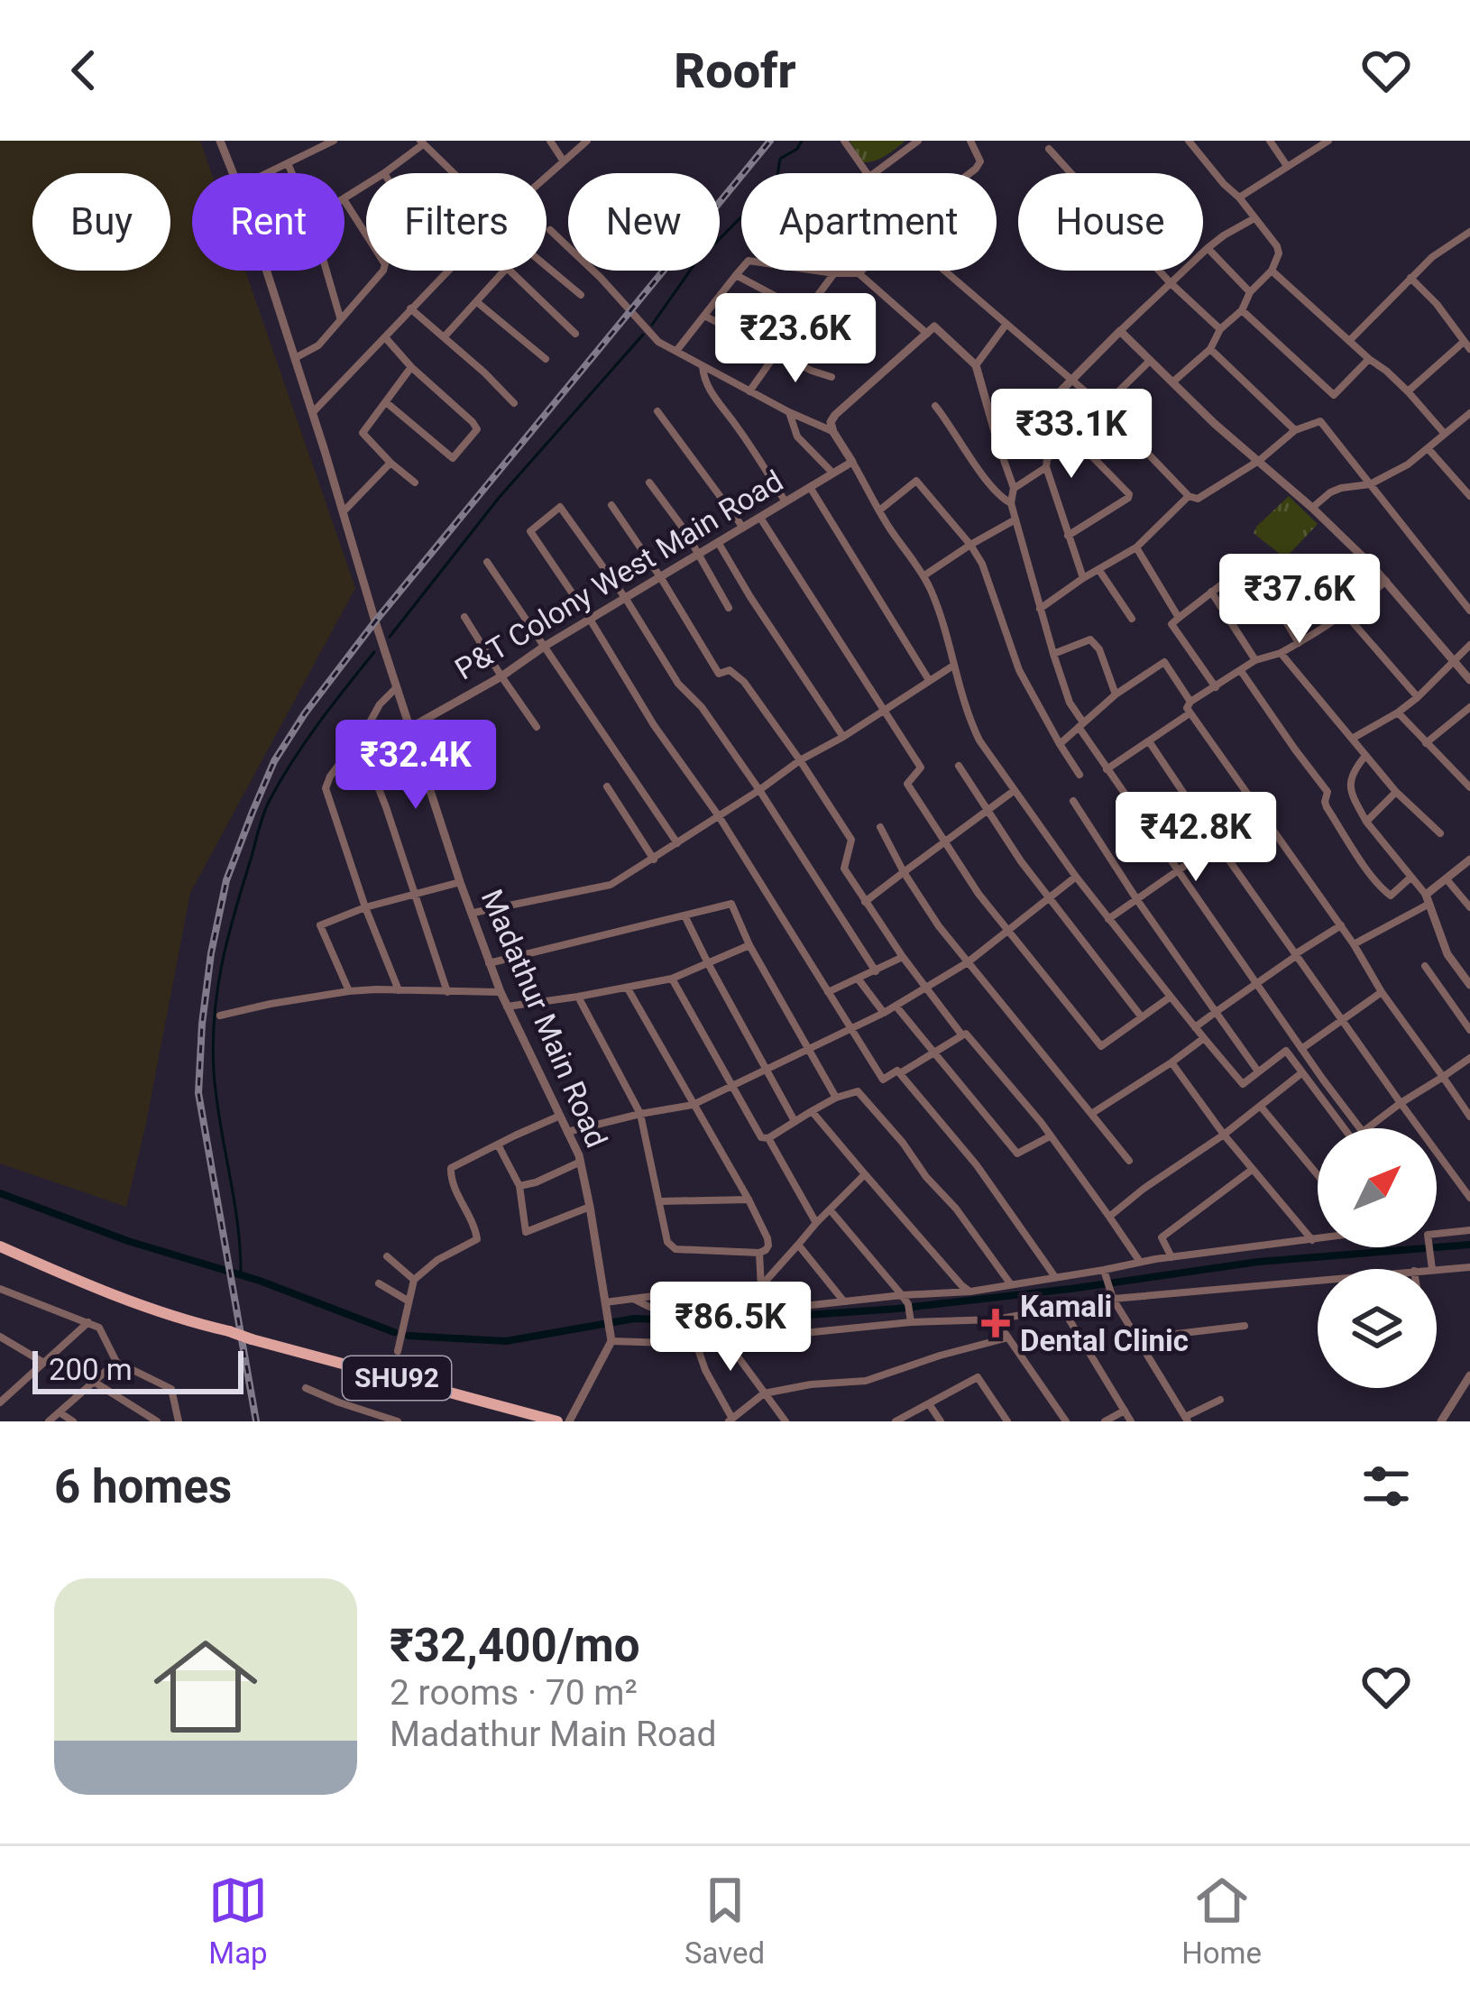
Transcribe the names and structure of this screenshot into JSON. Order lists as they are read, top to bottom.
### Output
{
  "streets": {
    "main road": ["SHU92"],
    "street": ["P&T Colony West Main Road", "Madathur Main Road"]
  },
  "crossings": [
    ["P&T Colony West Main Road", "Madathur Main Road"]
  ],
  "places": {
    "health": ["Kamali Dental Clinic"]
  },
  "scale_bar": "200 m",
  "north": "top right",
  "page": {
    "header": "Roofr",
    "chip": [
      "Buy",
      "Rent",
      "Filters",
      "New",
      "Apartment",
      "House"
    ],
    "price": [
      "₹23.6K",
      "₹33.1K",
      "₹37.6K",
      "₹32.4K",
      "₹42.8K",
      "₹86.5K"
    ],
    "scale": "200 m",
    "heading": "6 homes",
    "list": [
      {
        "name": "₹32,400/mo",
        "note": "2 rooms · 70 m² · Madathur Main Road"
      }
    ],
    "tabs": ["Map", "Saved", "Home"]
  }
}
